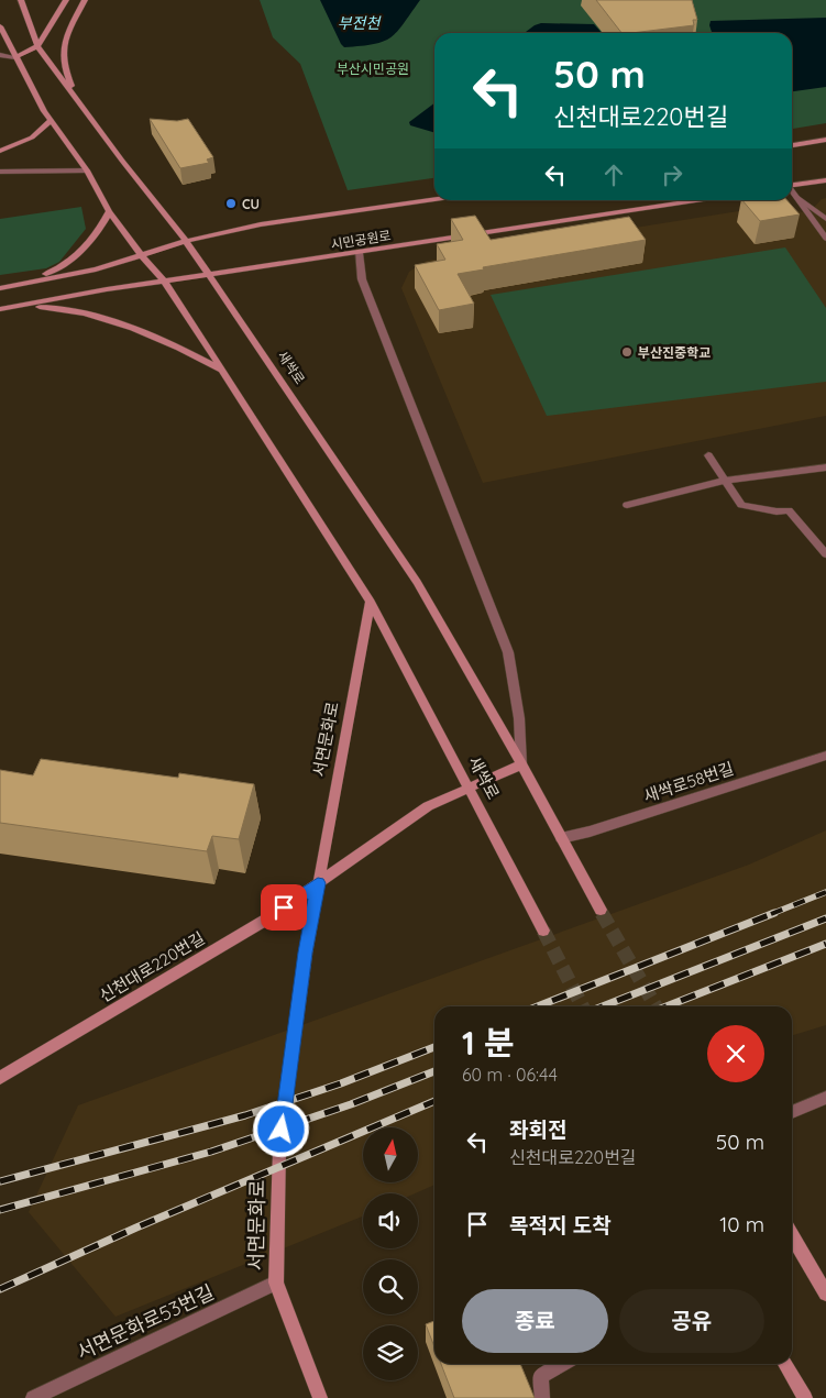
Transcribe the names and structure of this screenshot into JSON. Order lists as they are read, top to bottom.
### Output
{
  "streets": {
    "main road": [
      "시민공원로",
      "새싹로",
      "서면문화로",
      "신천대로220번길"
    ],
    "street": ["새싹로58번길", "서면문화로53번길"]
  },
  "crossings": [
    ["시민공원로", "새싹로"],
    ["새싹로", "서면문화로"],
    ["새싹로", "새싹로58번길"],
    ["서면문화로", "신천대로220번길"],
    ["서면문화로", "서면문화로53번길"]
  ],
  "water": ["부전천"],
  "parks": ["부산시민공원"],
  "places": ["CU", "부산진중학교"],
  "north": "top",
  "page": {
    "turn": ["50 m", "신천대로220번길"],
    "heading": ["1 분", "60 m · 06:44"],
    "list": [
      {
        "name": "좌회전",
        "note": "신천대로220번길",
        "value": "50 m"
      },
      {
        "name": "목적지 도착",
        "value": "10 m"
      }
    ],
    "buttons": ["종료", "공유"]
  }
}
